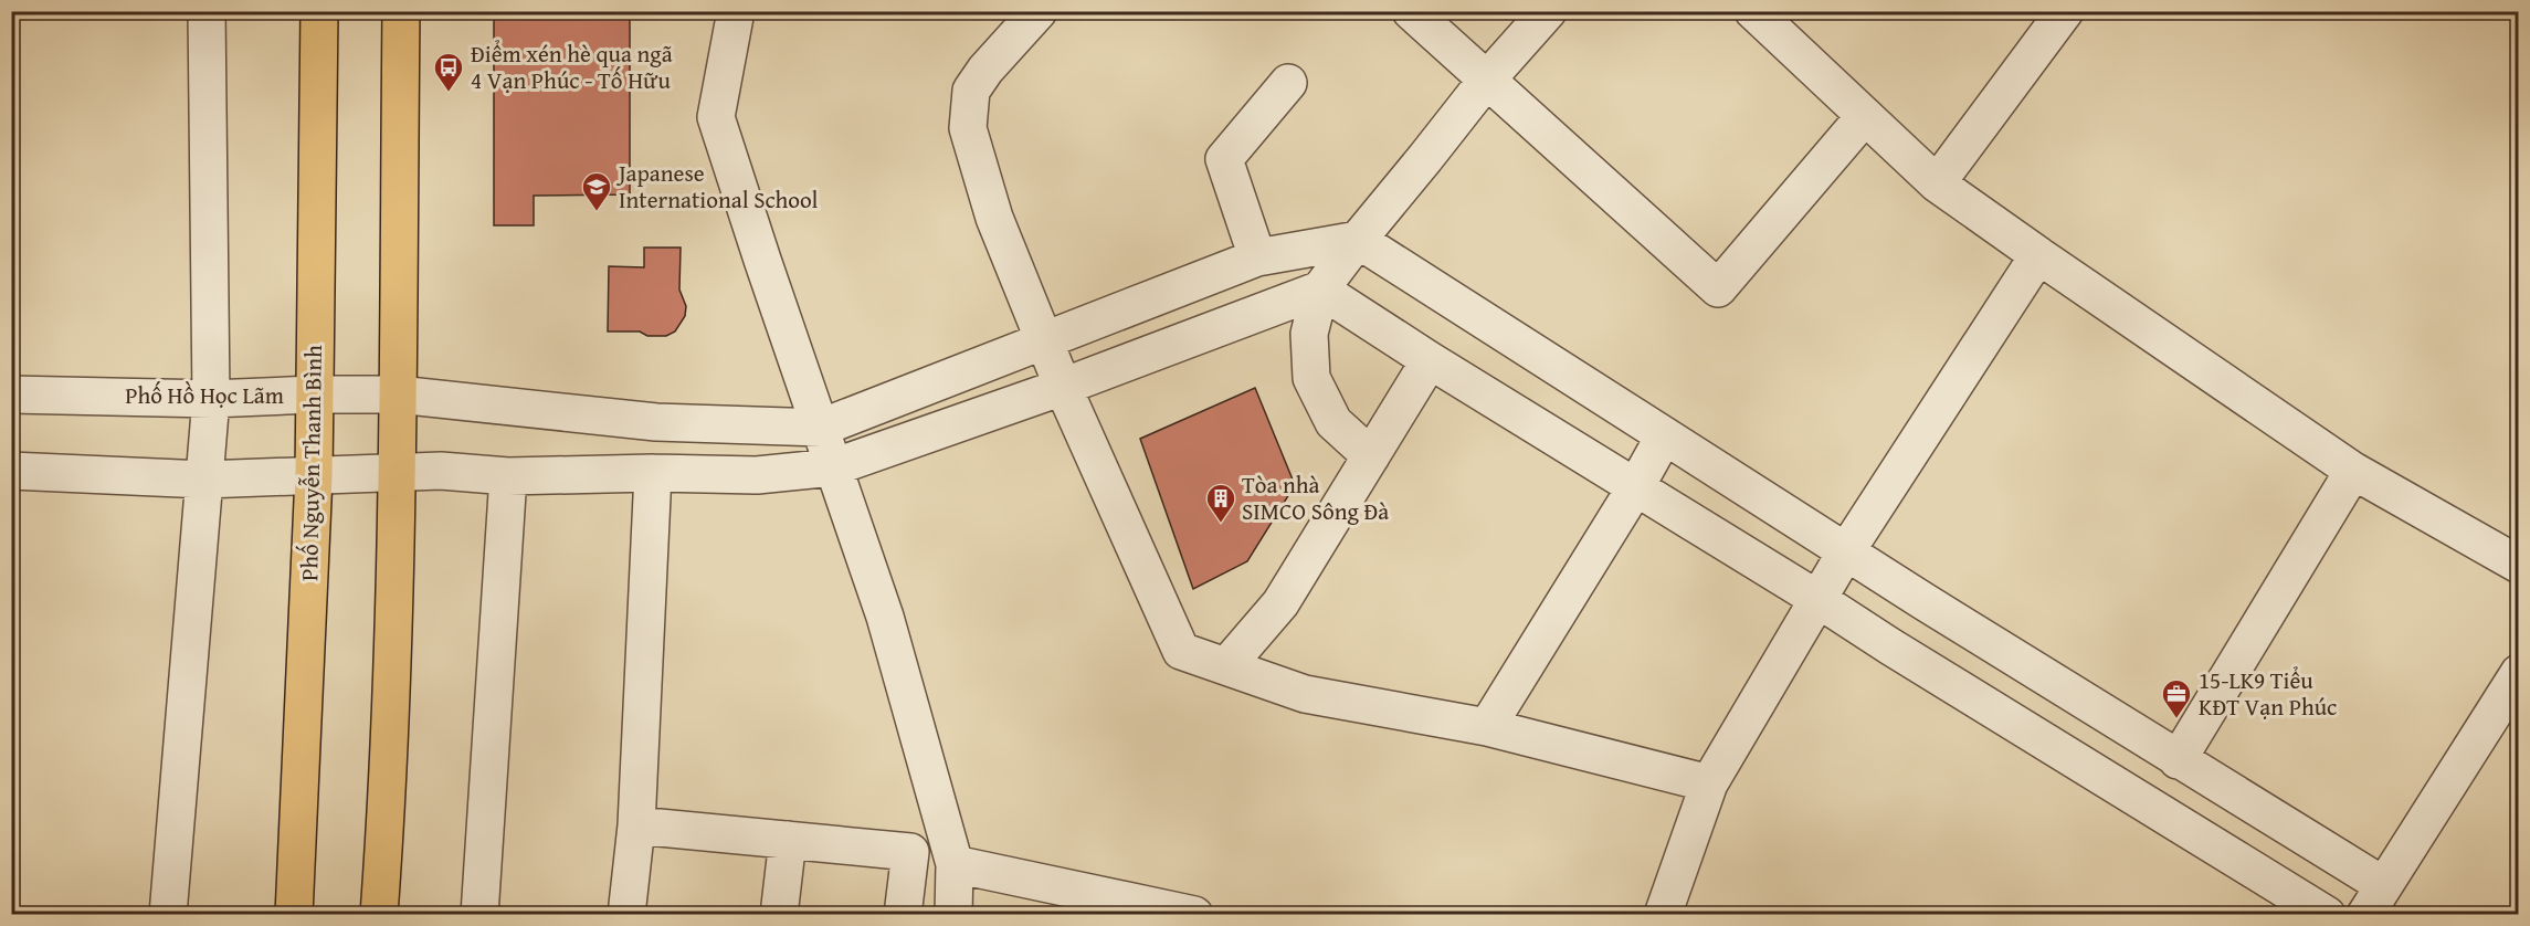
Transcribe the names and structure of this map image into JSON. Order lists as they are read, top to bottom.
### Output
{
  "streets": {
    "main road": ["Phố Nguyễn Thanh Bình"],
    "street": ["Phố Hồ Học Lãm"]
  },
  "crossings": [
    ["Phố Hồ Học Lãm", "Phố Nguyễn Thanh Bình"]
  ],
  "places": {
    "bus stop": ["Điểm xén hè qua ngã 4 Vạn Phúc - Tố Hữu"],
    "school or university": ["Japanese International School"],
    "building": ["Tòa nhà SIMCO Sông Đà"],
    "office": ["15-LK9 Tiểu KĐT Vạn Phúc"]
  }
}
